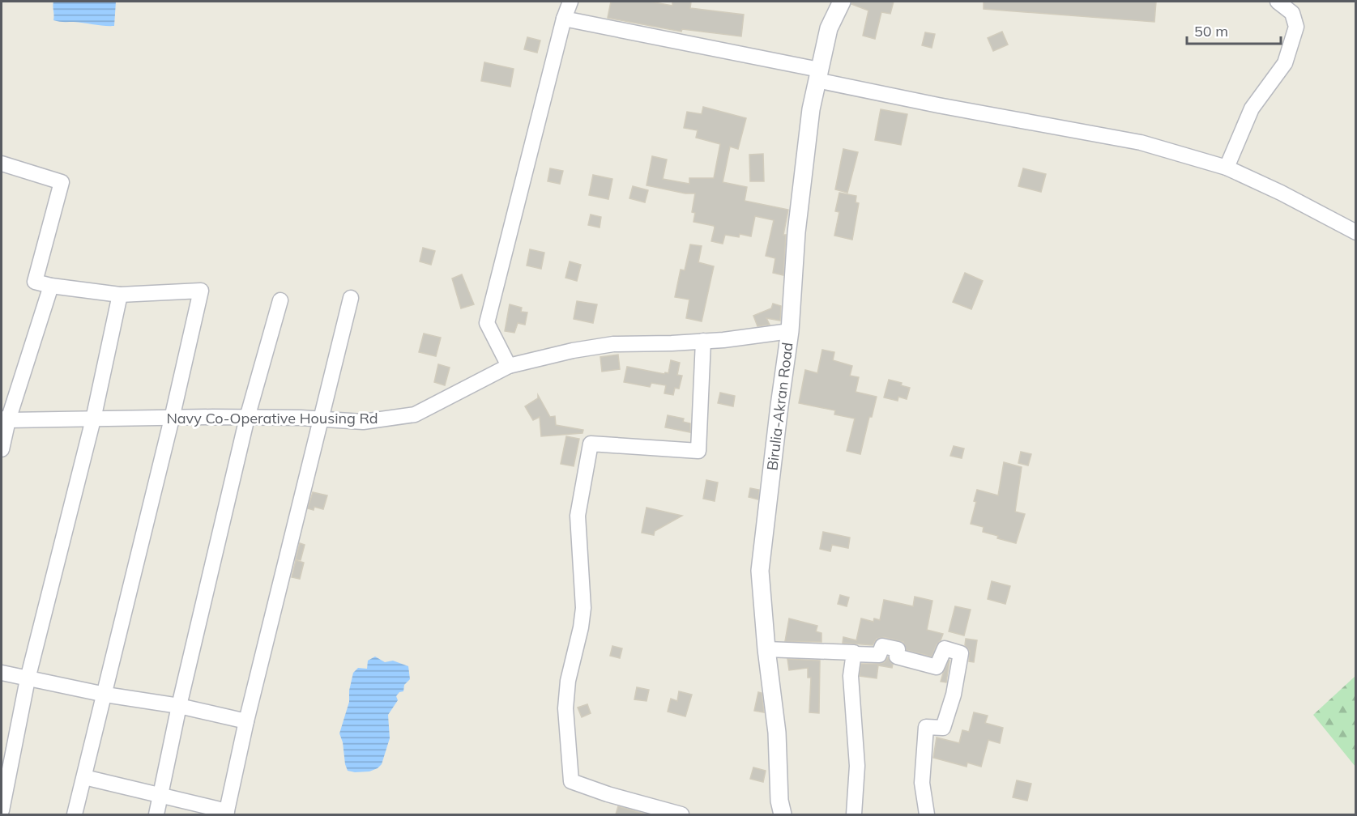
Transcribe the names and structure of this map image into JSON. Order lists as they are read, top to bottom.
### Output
{
  "streets": {
    "street": ["Birulia-Akran Road", "Navy Co-Operative Housing Rd"]
  },
  "crossings": [
    ["Birulia-Akran Road", "Navy Co-Operative Housing Rd"]
  ],
  "scale_bar": "50 m"
}
